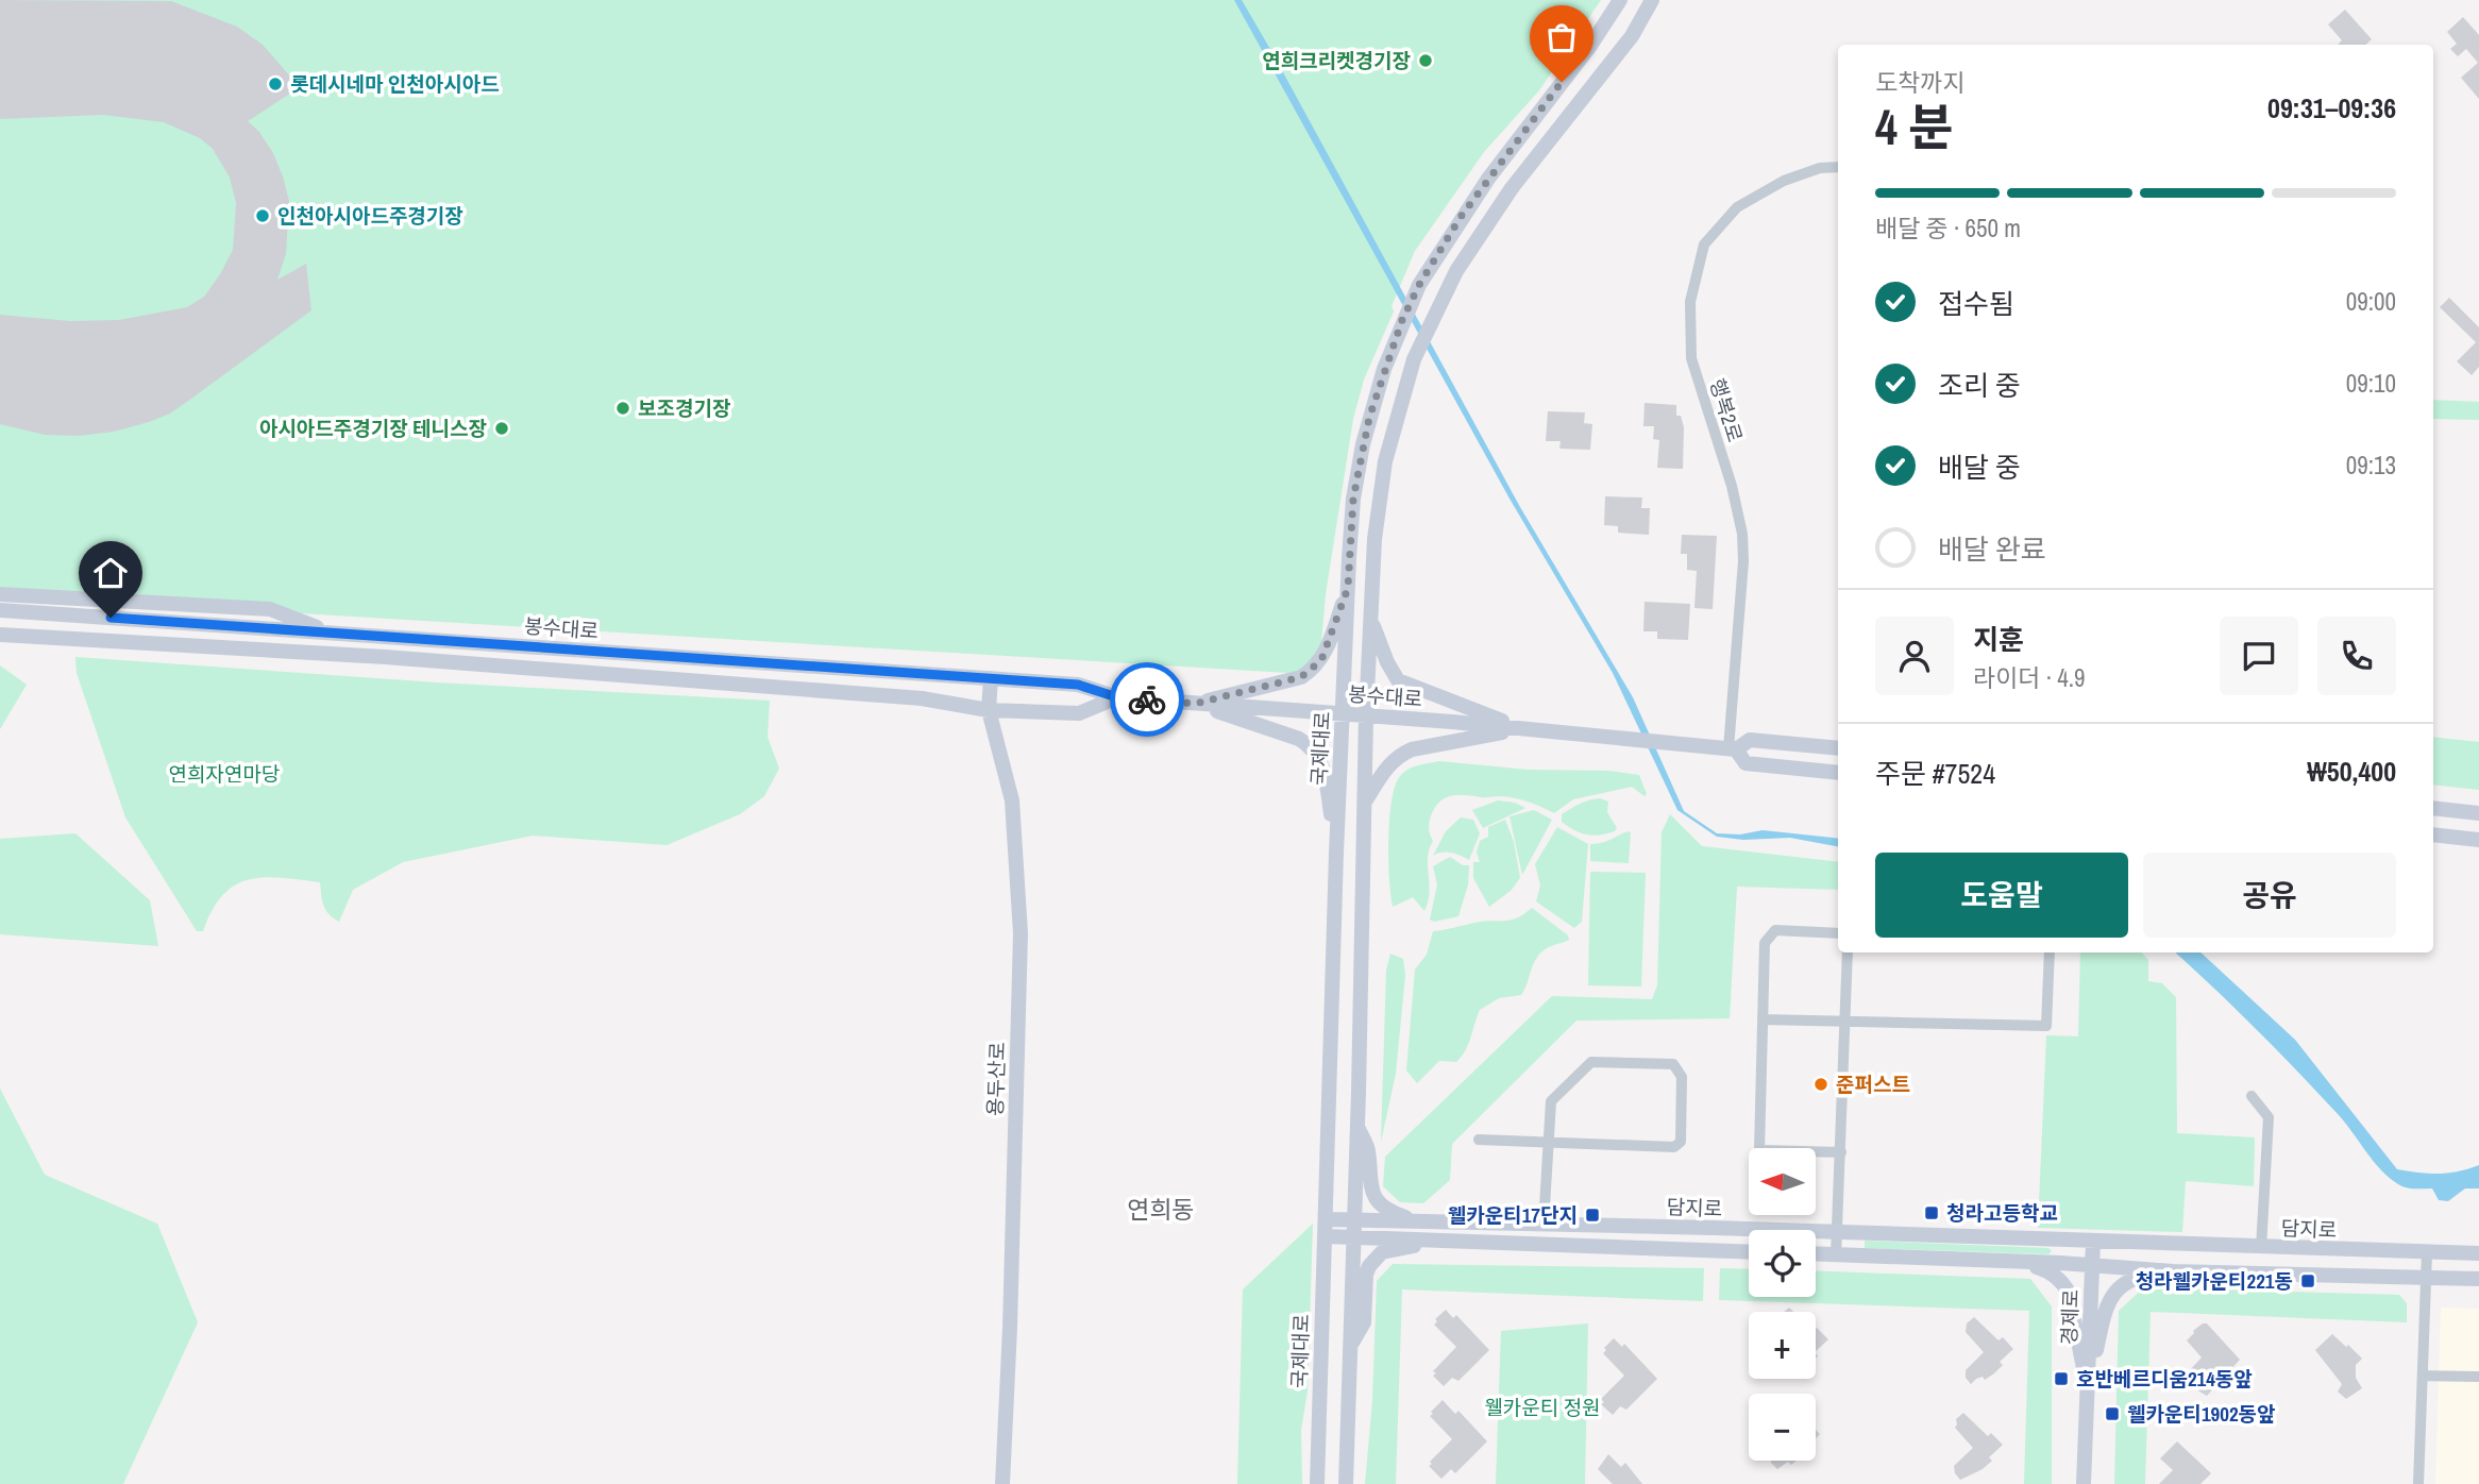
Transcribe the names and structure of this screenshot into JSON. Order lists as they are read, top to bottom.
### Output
{
  "streets": {
    "main road": [
      "봉수대로",
      "국제대로",
      "용두산로",
      "담지로",
      "경제로"
    ],
    "street": ["행복2로"]
  },
  "crossings": [
    ["행복2로", "봉수대로"],
    ["봉수대로", "국제대로"],
    ["봉수대로", "용두산로"],
    ["국제대로", "담지로"],
    ["담지로", "경제로"]
  ],
  "districts": ["연희동"],
  "parks": ["연희자연마당", "웰카운티 정원"],
  "places": {
    "other": [
      "연희크리켓경기장",
      "롯데시네마 인천아시아드",
      "인천아시아드주경기장",
      "보조경기장",
      "아시아드주경기장 테니스장",
      "준퍼스트"
    ],
    "transit": [
      "청라고등학교",
      "웰카운티17단지",
      "청라웰카운티221동",
      "호반베르디움214동앞",
      "웰카운티1902동앞"
    ]
  },
  "north": "left",
  "page": {
    "heading": ["4 분", "도착까지", "09:31–09:36"],
    "panel": [
      "지훈",
      "라이더 · 4.9",
      "주문 #7524",
      "₩50,400"
    ],
    "bar": "배달 중 · 650 m",
    "list": [
      ["접수됨", "09:00"],
      ["조리 중", "09:10"],
      ["배달 중", "09:13"],
      "배달 완료"
    ],
    "buttons": ["도움말", "공유"],
    "map_buttons": ["+", "−"]
  }
}
